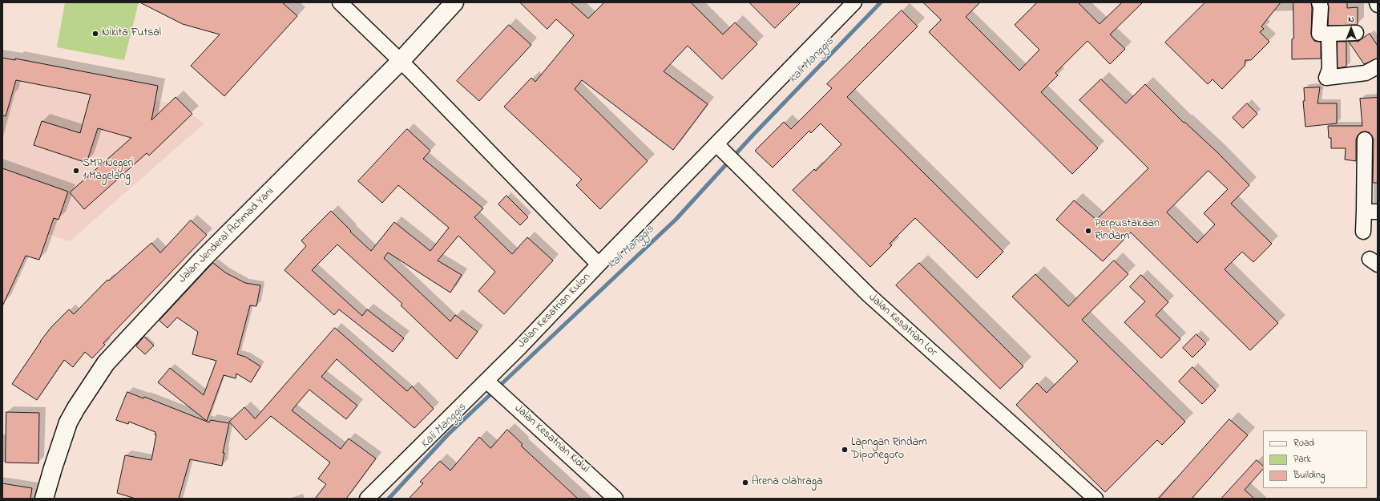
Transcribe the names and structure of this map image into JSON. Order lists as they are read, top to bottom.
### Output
{
  "streets": {
    "main road": ["Jalan Jenderal Achmad Yani"],
    "street": ["Jalan Kesatrian Kulon", "Jalan Kesatrian Lor", "Jalan Kesatrian Kidul"]
  },
  "crossings": [
    ["Jalan Kesatrian Kulon", "Jalan Kesatrian Lor"],
    ["Jalan Kesatrian Kulon", "Jalan Kesatrian Kidul"]
  ],
  "water": ["Kali Manggis"],
  "places": [
    "Nikita Futsal",
    "SMP Negeri 1 Magelang",
    "Perpustakaan Rindam",
    "Lapngan Rindam Diponegoro",
    "Arena Olahraga"
  ],
  "legend": ["Road", "Park", "Building"],
  "north": "top"
}
